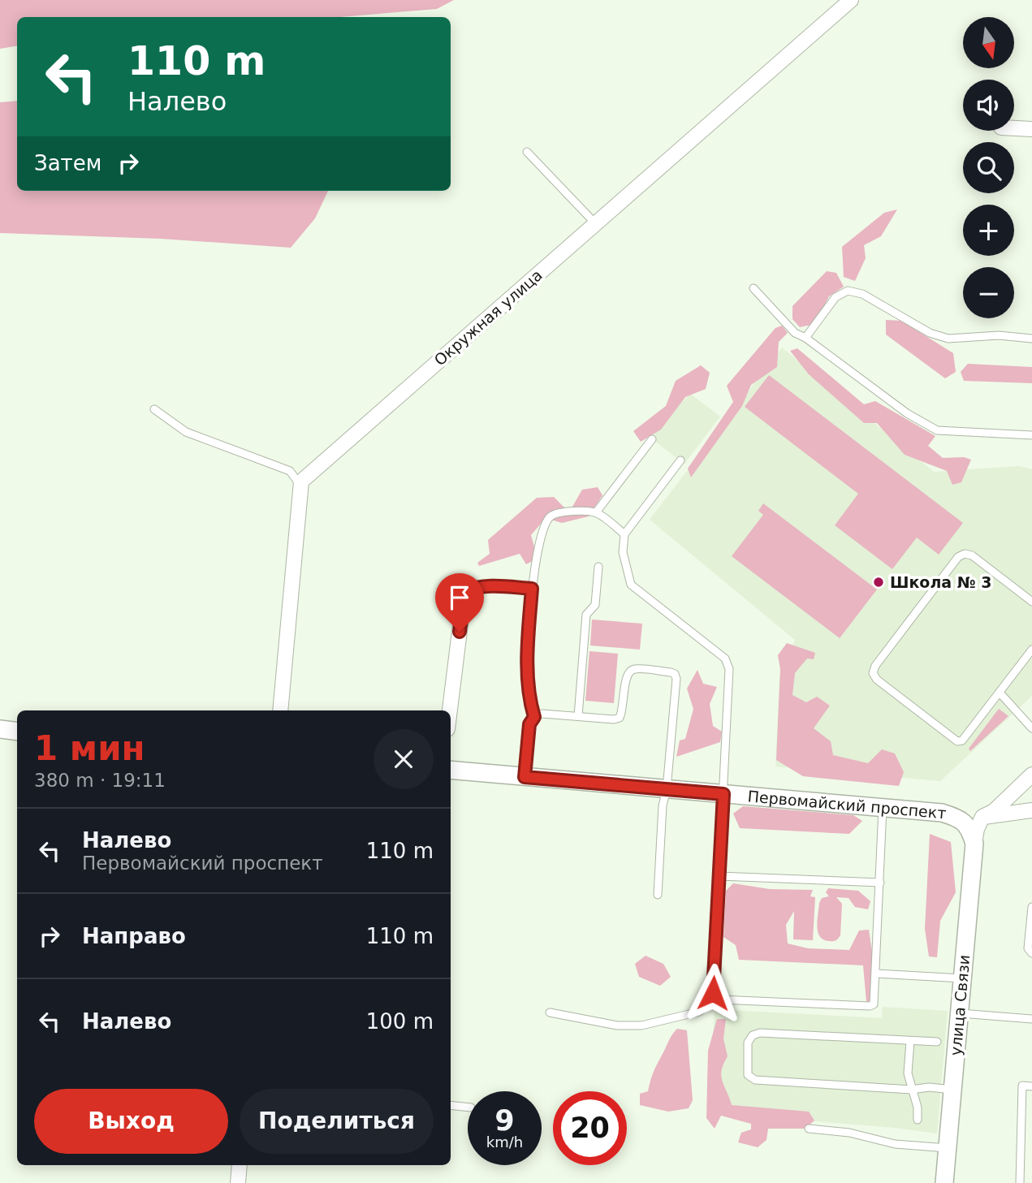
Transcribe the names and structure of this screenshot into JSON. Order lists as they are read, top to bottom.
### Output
{
  "streets": {
    "street": ["Окружная улица", "Первомайский проспект", "улица Связи"]
  },
  "crossings": [
    ["Первомайский проспект", "улица Связи"]
  ],
  "places": ["Школа № 3"],
  "north": "bottom",
  "page": {
    "map_buttons": ["+", "−"],
    "turn": ["110 m", "Налево"],
    "then": "Затем",
    "heading": ["1 мин", "380 m · 19:11"],
    "list": [
      {
        "name": "Налево",
        "note": "Первомайский проспект",
        "value": "110 m"
      },
      {
        "name": "Направо",
        "value": "110 m"
      },
      {
        "name": "Налево",
        "value": "100 m"
      }
    ],
    "buttons": ["Выход", "Поделиться"],
    "speed": "9 km/h",
    "limit": "20"
  }
}
